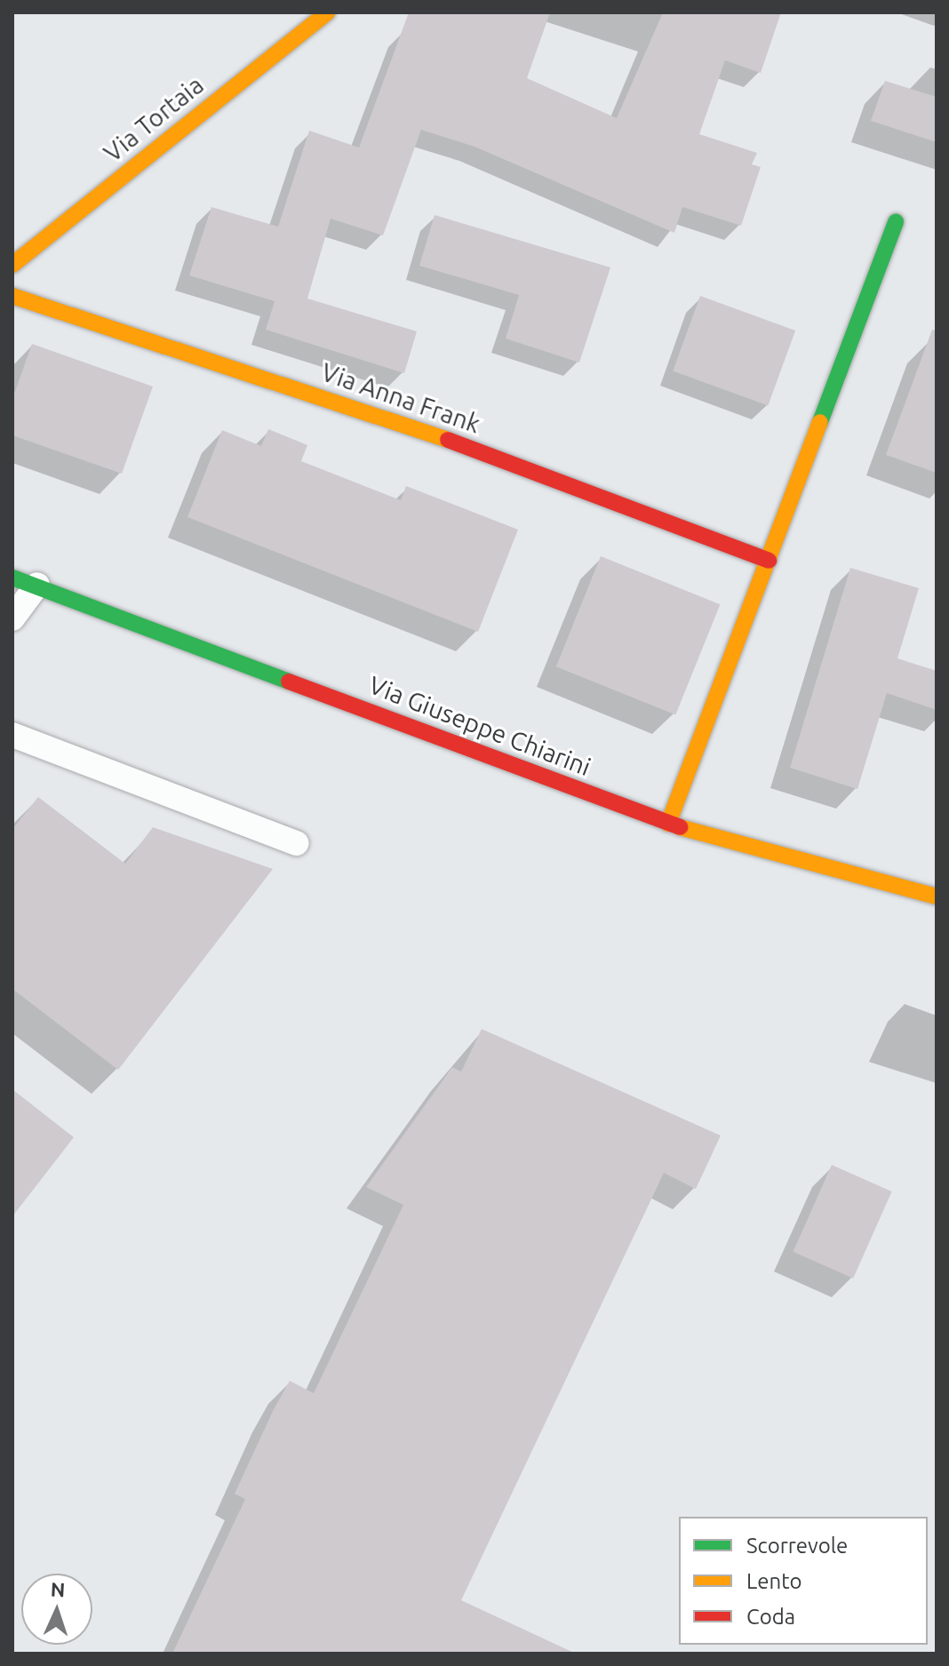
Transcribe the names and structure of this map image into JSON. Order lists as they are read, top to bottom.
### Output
{
  "streets": {
    "street": ["Via Tortaia", "Via Anna Frank", "Via Giuseppe Chiarini"]
  },
  "legend": ["Scorrevole", "Lento", "Coda"],
  "north": "top"
}
